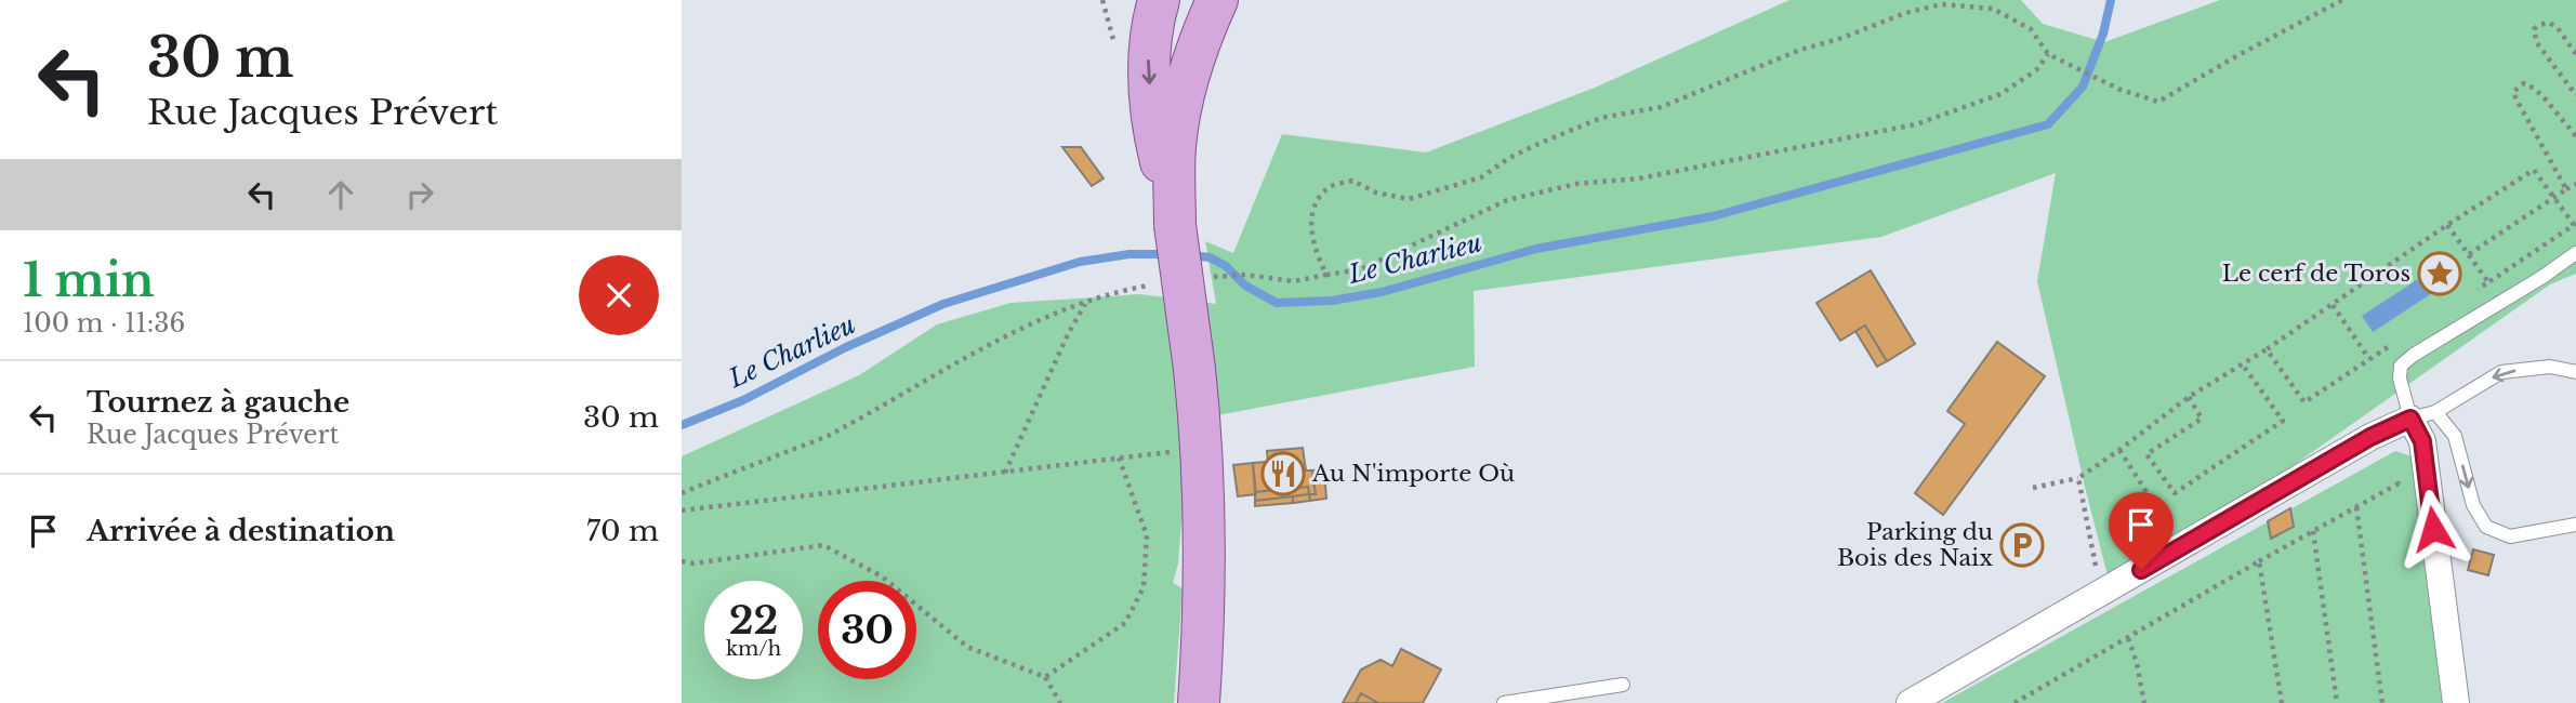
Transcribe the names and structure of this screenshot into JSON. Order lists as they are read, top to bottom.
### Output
{
  "water": ["Le Charlieu"],
  "places": {
    "place": ["Le cerf de Toros"],
    "restaurant": ["Au N'importe Où"],
    "parking": ["Parking du Bois des Naix"]
  },
  "page": {
    "turn": ["30 m", "Rue Jacques Prévert"],
    "heading": ["1 min", "100 m · 11:36"],
    "list": [
      {
        "name": "Tournez à gauche",
        "note": "Rue Jacques Prévert",
        "value": "30 m"
      },
      {
        "name": "Arrivée à destination",
        "value": "70 m"
      }
    ],
    "speed": "22 km/h",
    "limit": "30"
  }
}
